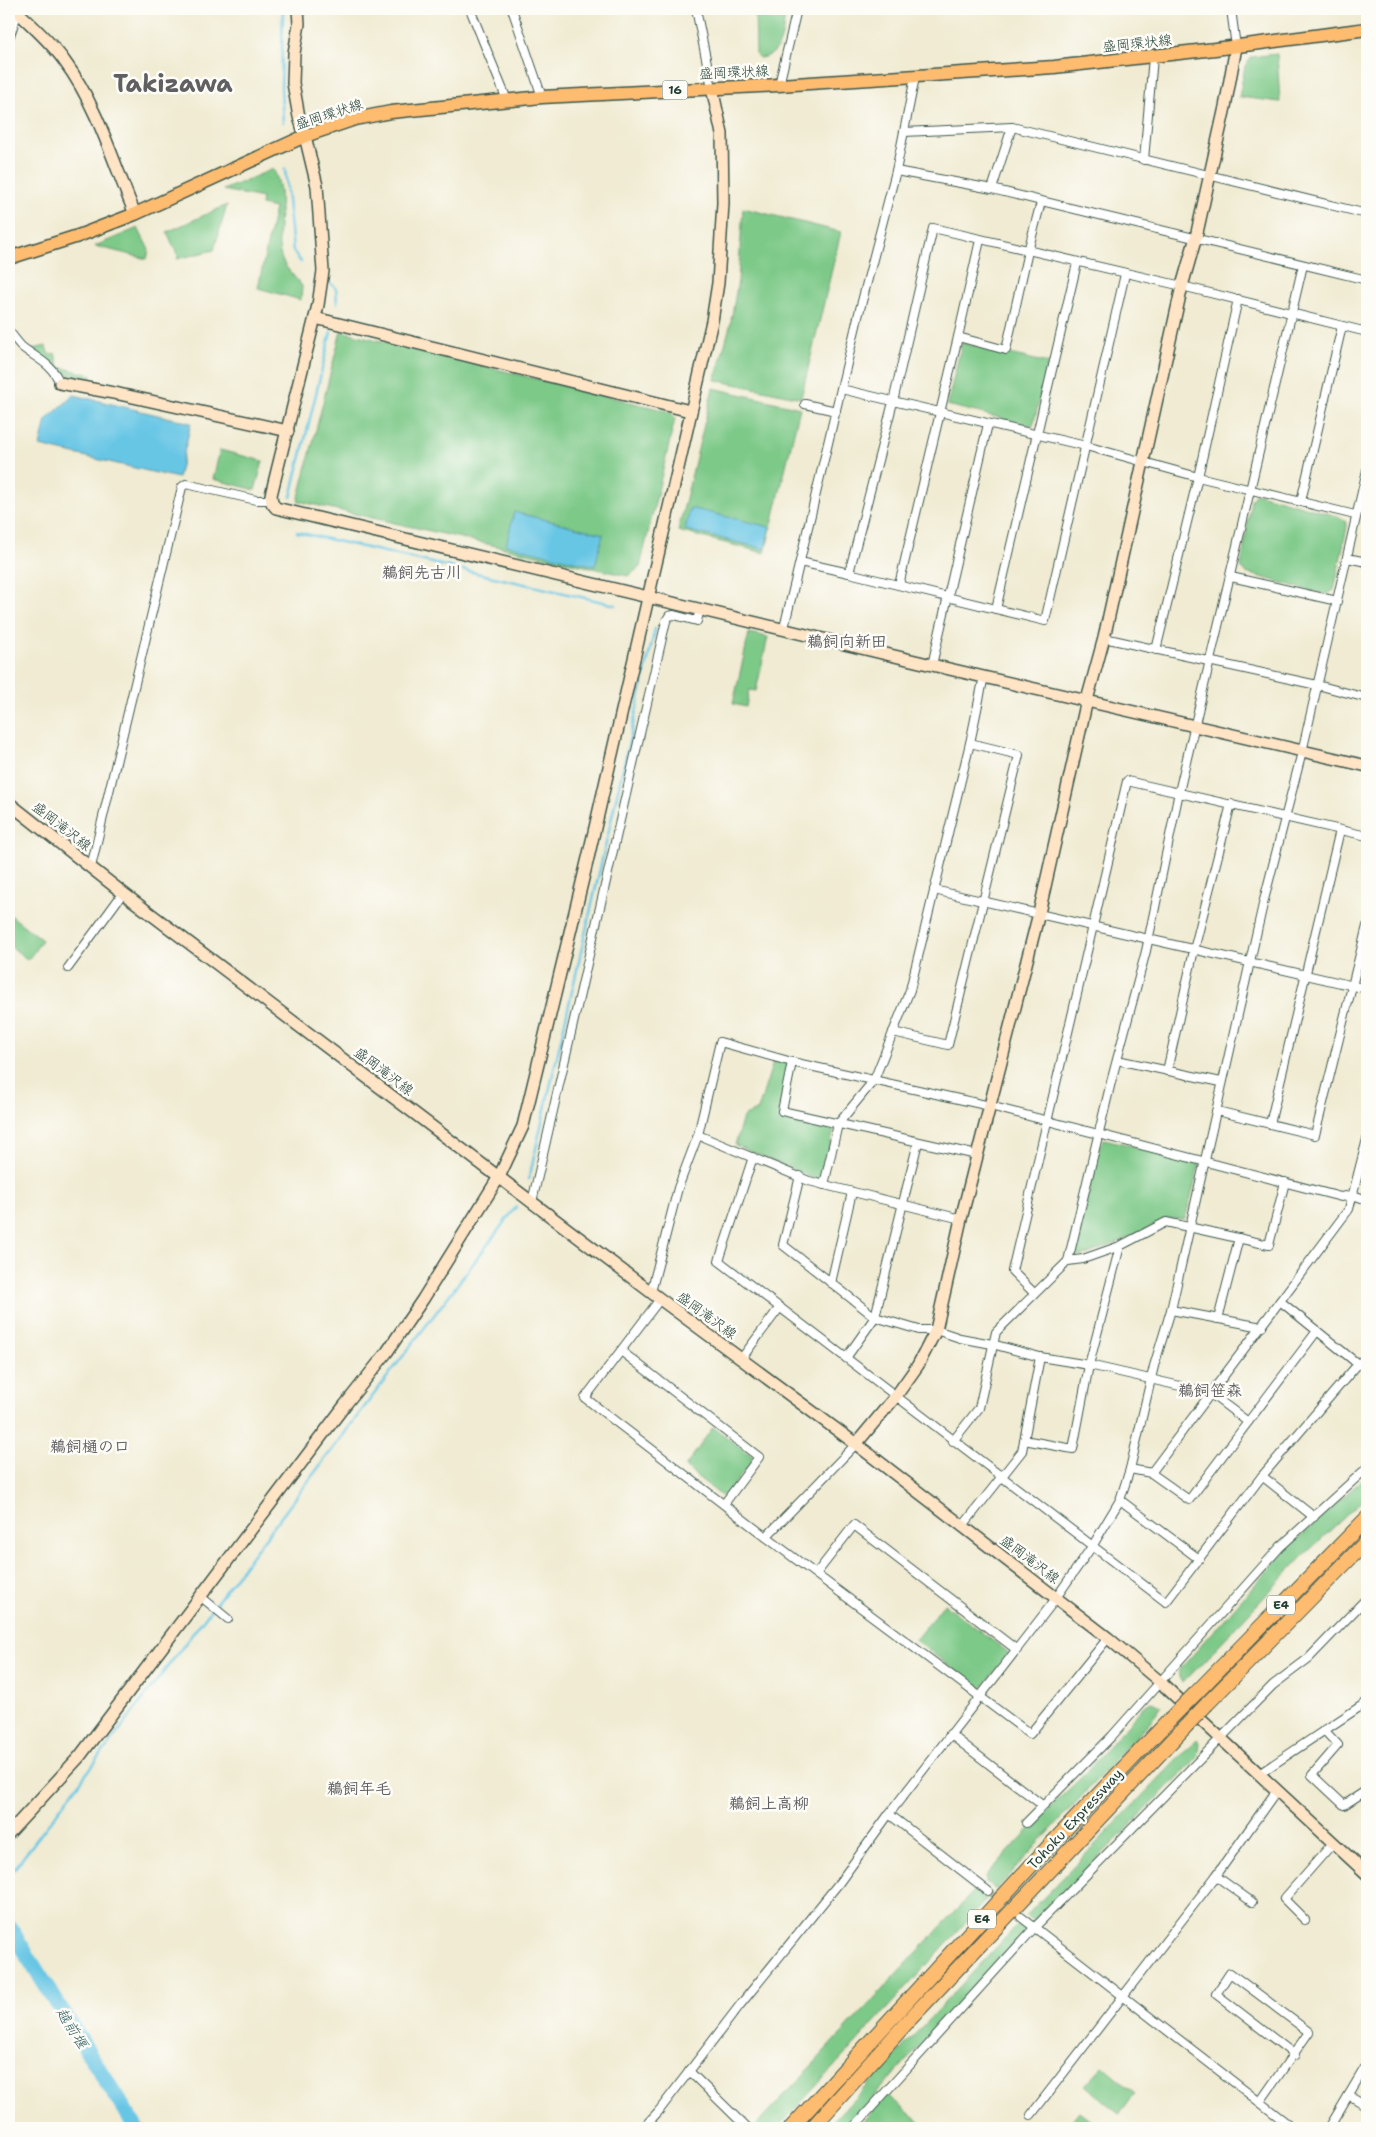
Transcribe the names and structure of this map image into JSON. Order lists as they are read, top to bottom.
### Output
{
  "streets": {
    "highway": ["E4", "Tohoku Expressway"],
    "main road": ["盛岡環状線", "16"],
    "street": ["盛岡滝沢線"]
  },
  "districts": [
    "Takizawa",
    "鵜飼先古川",
    "鵜飼向新田",
    "鵜飼笹森",
    "鵜飼樋の口",
    "鵜飼年毛",
    "鵜飼上高柳"
  ],
  "water": ["越前堰"]
}
